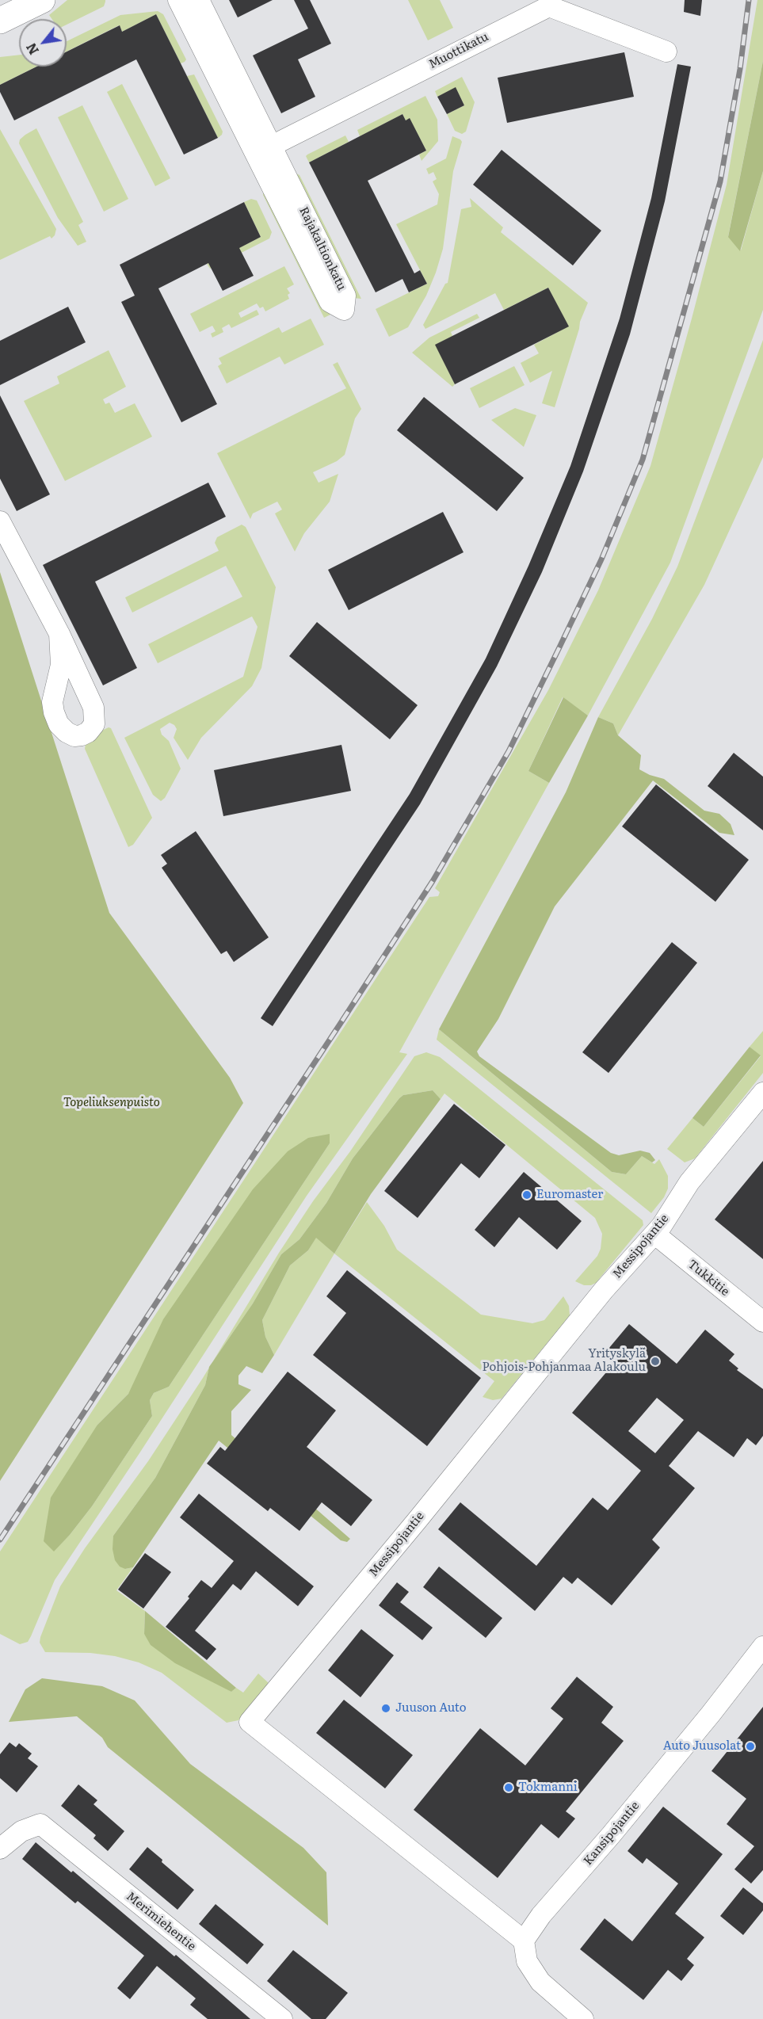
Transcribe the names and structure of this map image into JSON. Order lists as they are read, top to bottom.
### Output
{
  "streets": {
    "street": [
      "Muottikatu",
      "Rajakaltionkatu",
      "Messipojantie",
      "Tukkitie",
      "Kansipojantie",
      "Merimiehentie"
    ]
  },
  "crossings": [
    ["Muottikatu", "Rajakaltionkatu"],
    ["Messipojantie", "Tukkitie"],
    ["Messipojantie", "Kansipojantie"]
  ],
  "parks": ["Topeliuksenpuisto"],
  "places": [
    "Euromaster",
    "Yrityskylä Pohjois-Pohjanmaa Alakoulu",
    "Juuson Auto",
    "Auto Juusolat",
    "Tokmanni"
  ],
  "north": "bottom left"
}
